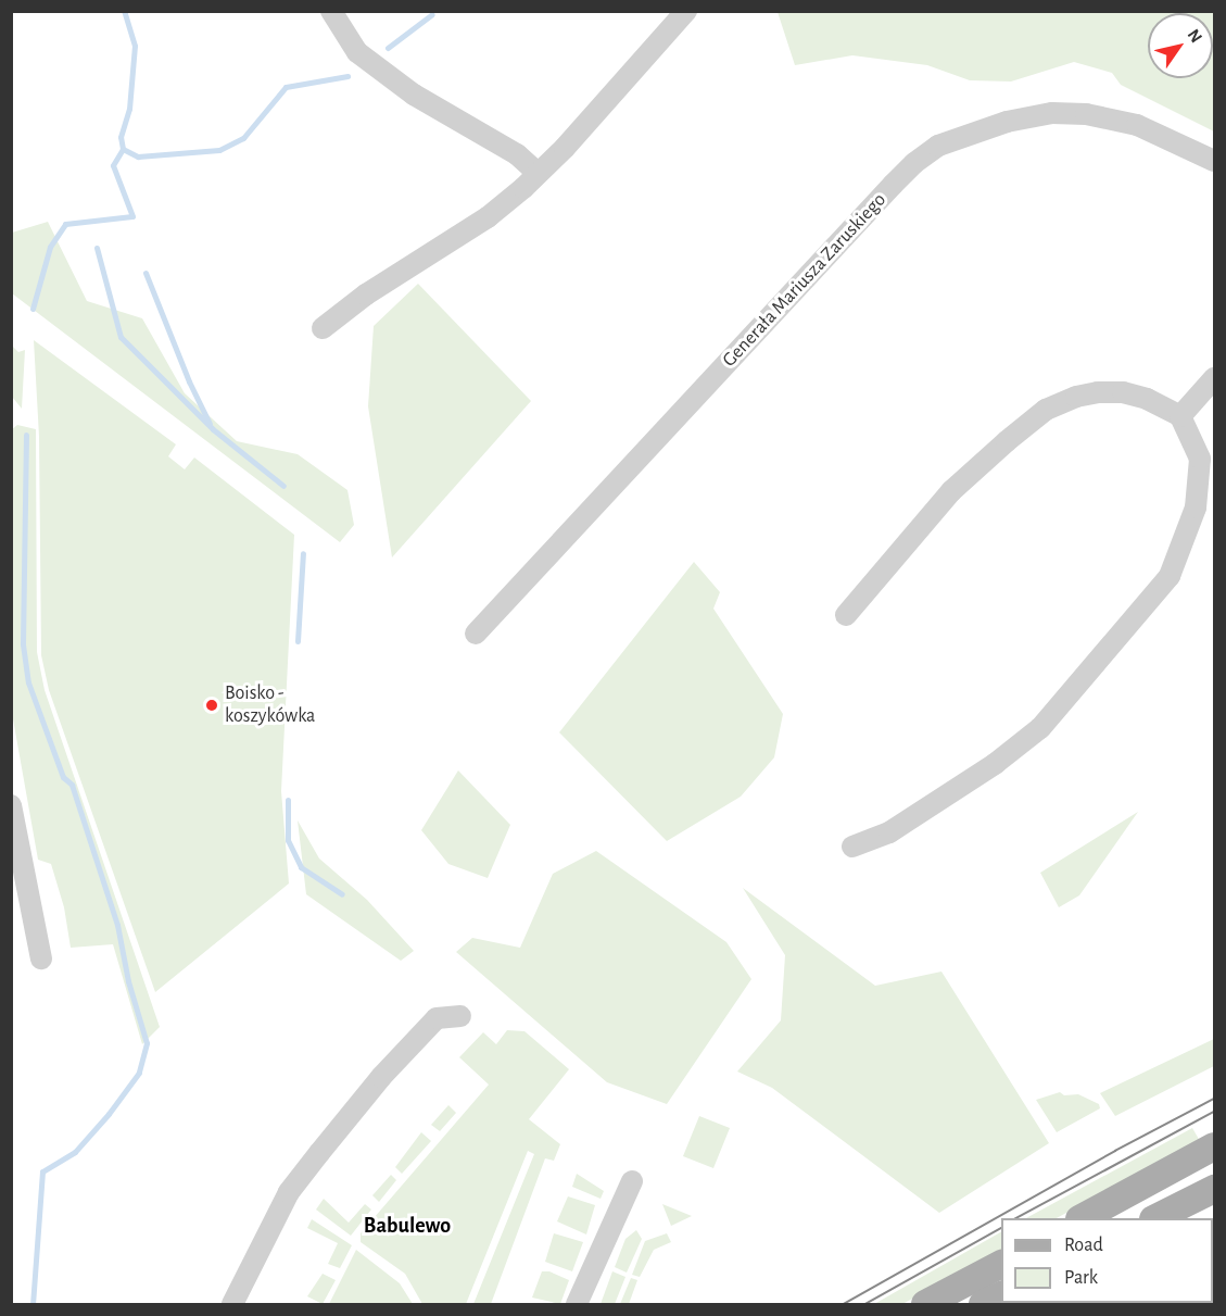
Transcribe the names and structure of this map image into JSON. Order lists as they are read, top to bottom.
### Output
{
  "streets": {
    "street": ["Generała Mariusza Zaruskiego"]
  },
  "districts": ["Babulewo"],
  "places": ["Boisko - koszykówka"],
  "legend": ["Road", "Park"],
  "north": "top right"
}
